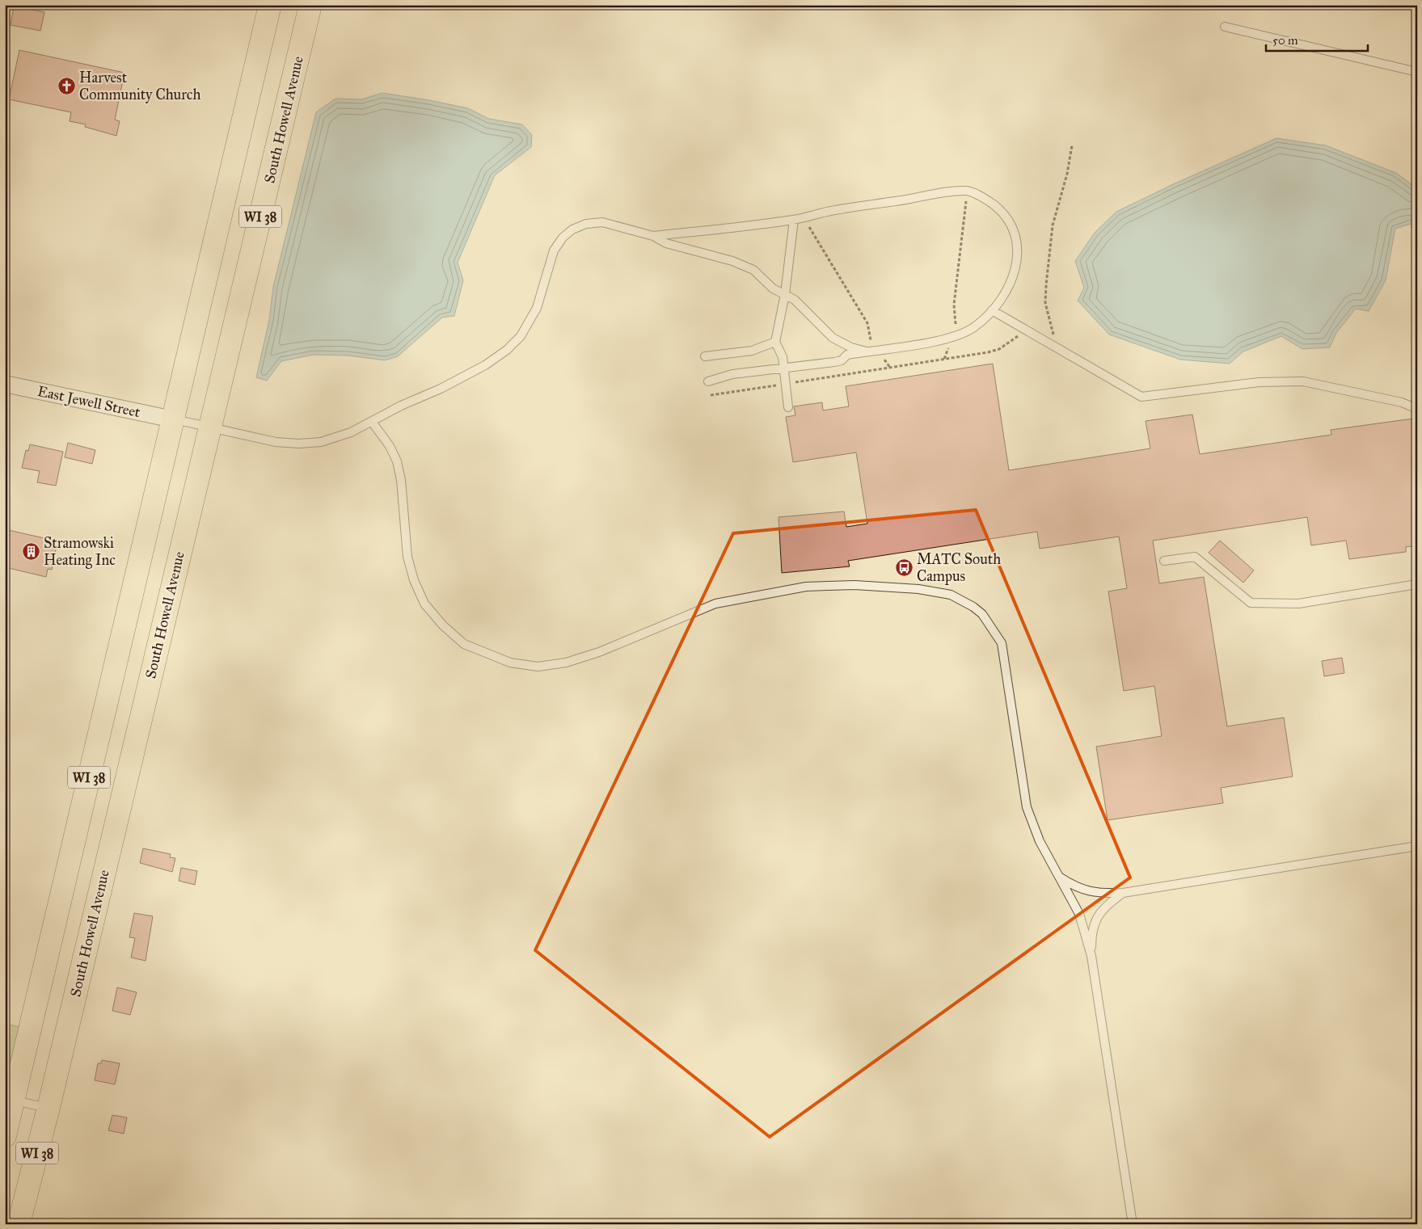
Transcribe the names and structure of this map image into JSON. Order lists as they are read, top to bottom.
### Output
{
  "streets": {
    "main road": ["South Howell Avenue", "WI 38"],
    "street": ["East Jewell Street"]
  },
  "crossings": [
    ["WI 38", "East Jewell Street"]
  ],
  "places": {
    "church": ["Harvest Community Church"],
    "building": ["Stramowski Heating Inc"],
    "bus stop": ["MATC South Campus"]
  },
  "scale_bar": "50 m"
}
